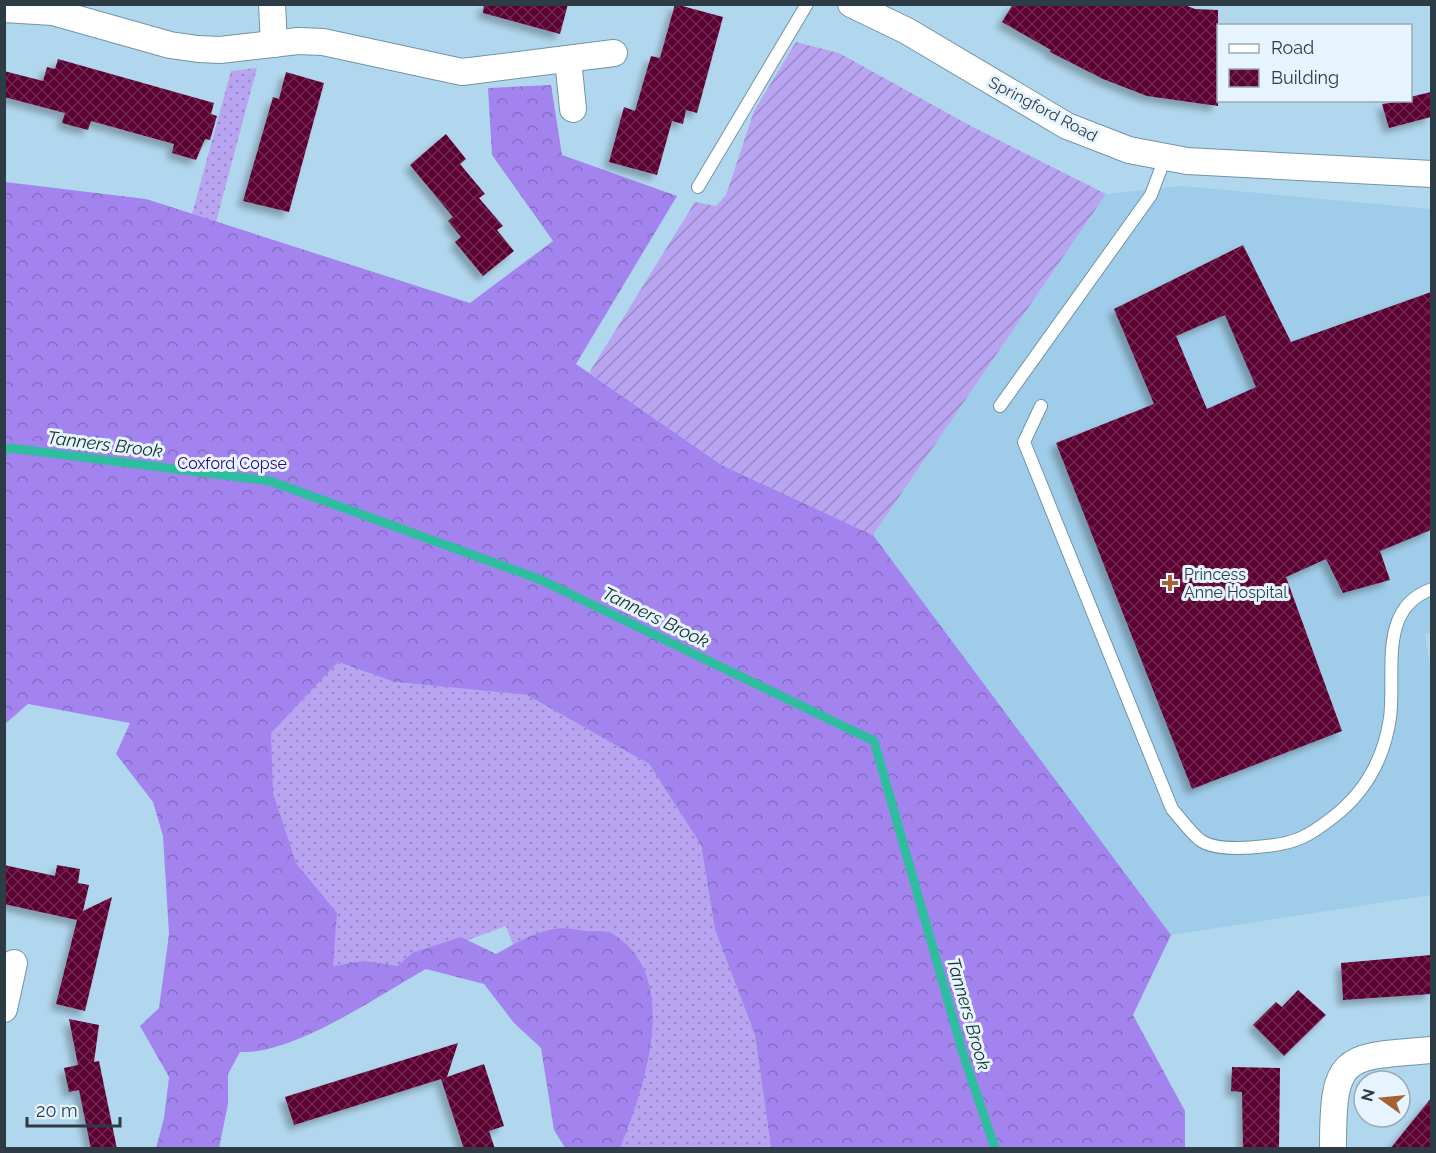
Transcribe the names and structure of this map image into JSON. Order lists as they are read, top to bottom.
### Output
{
  "streets": {
    "street": ["Springford Road"]
  },
  "water": ["Tanners Brook"],
  "parks": ["Coxford Copse"],
  "places": {
    "health": ["Princess Anne Hospital"]
  },
  "legend": ["Road", "Building"],
  "scale_bar": "20 m",
  "north": "left"
}
